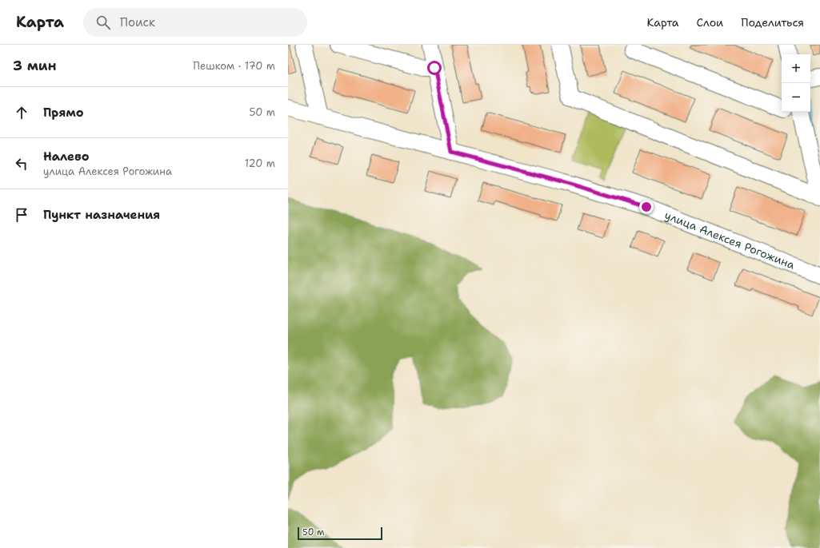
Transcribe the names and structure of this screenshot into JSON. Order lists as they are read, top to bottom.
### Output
{
  "streets": {
    "street": ["улица Алексея Рогожина"]
  },
  "scale_bar": "50 m",
  "page": {
    "header": "Карта",
    "search": "Поиск",
    "nav": ["Карта", "Слои", "Поделиться"],
    "heading": ["3 мин", "Пешком · 170 m"],
    "map_buttons": ["+", "−"],
    "list": [
      ["Прямо", "50 m"],
      ["Налево", "улица Алексея Рогожина", "120 m"],
      "Пункт назначения"
    ],
    "scale": "50 m"
  }
}
